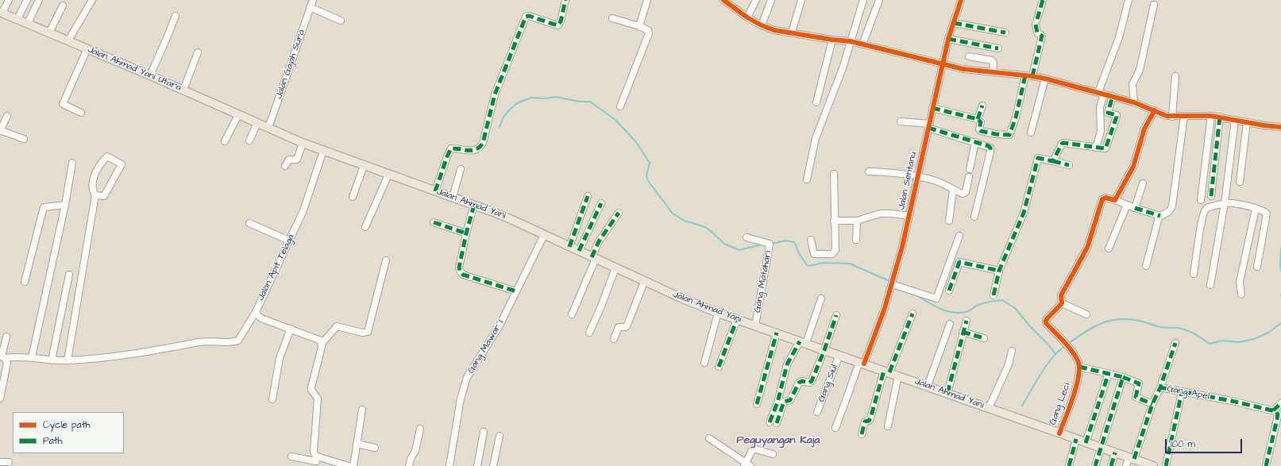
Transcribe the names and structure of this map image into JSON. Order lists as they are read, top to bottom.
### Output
{
  "streets": {
    "main road": ["Jalan Ahmad Yani Utara", "Jalan Ahmad Yani"],
    "street": [
      "Jalan Gajah Sura",
      "Jalan Sentanu",
      "Jalan Apit Telaga",
      "Gang Matahari",
      "Gang Mawar I",
      "Gang Siul",
      "Gang Apel",
      "Gang Leci"
    ]
  },
  "crossings": [
    ["Jalan Gajah Sura", "Jalan Ahmad Yani Utara"],
    ["Jalan Gajah Sura", "Jalan Ahmad Yani"],
    ["Jalan Ahmad Yani Utara", "Jalan Ahmad Yani"],
    ["Jalan Sentanu", "Jalan Ahmad Yani"],
    ["Jalan Ahmad Yani", "Jalan Apit Telaga"],
    ["Jalan Ahmad Yani", "Gang Matahari"],
    ["Jalan Ahmad Yani", "Gang Mawar I"],
    ["Jalan Ahmad Yani", "Gang Siul"],
    ["Jalan Ahmad Yani", "Gang Apel"],
    ["Jalan Ahmad Yani", "Gang Leci"]
  ],
  "districts": ["Peguyangan Kaja"],
  "legend": ["Cycle path", "Path"],
  "scale_bar": "100 m"
}
